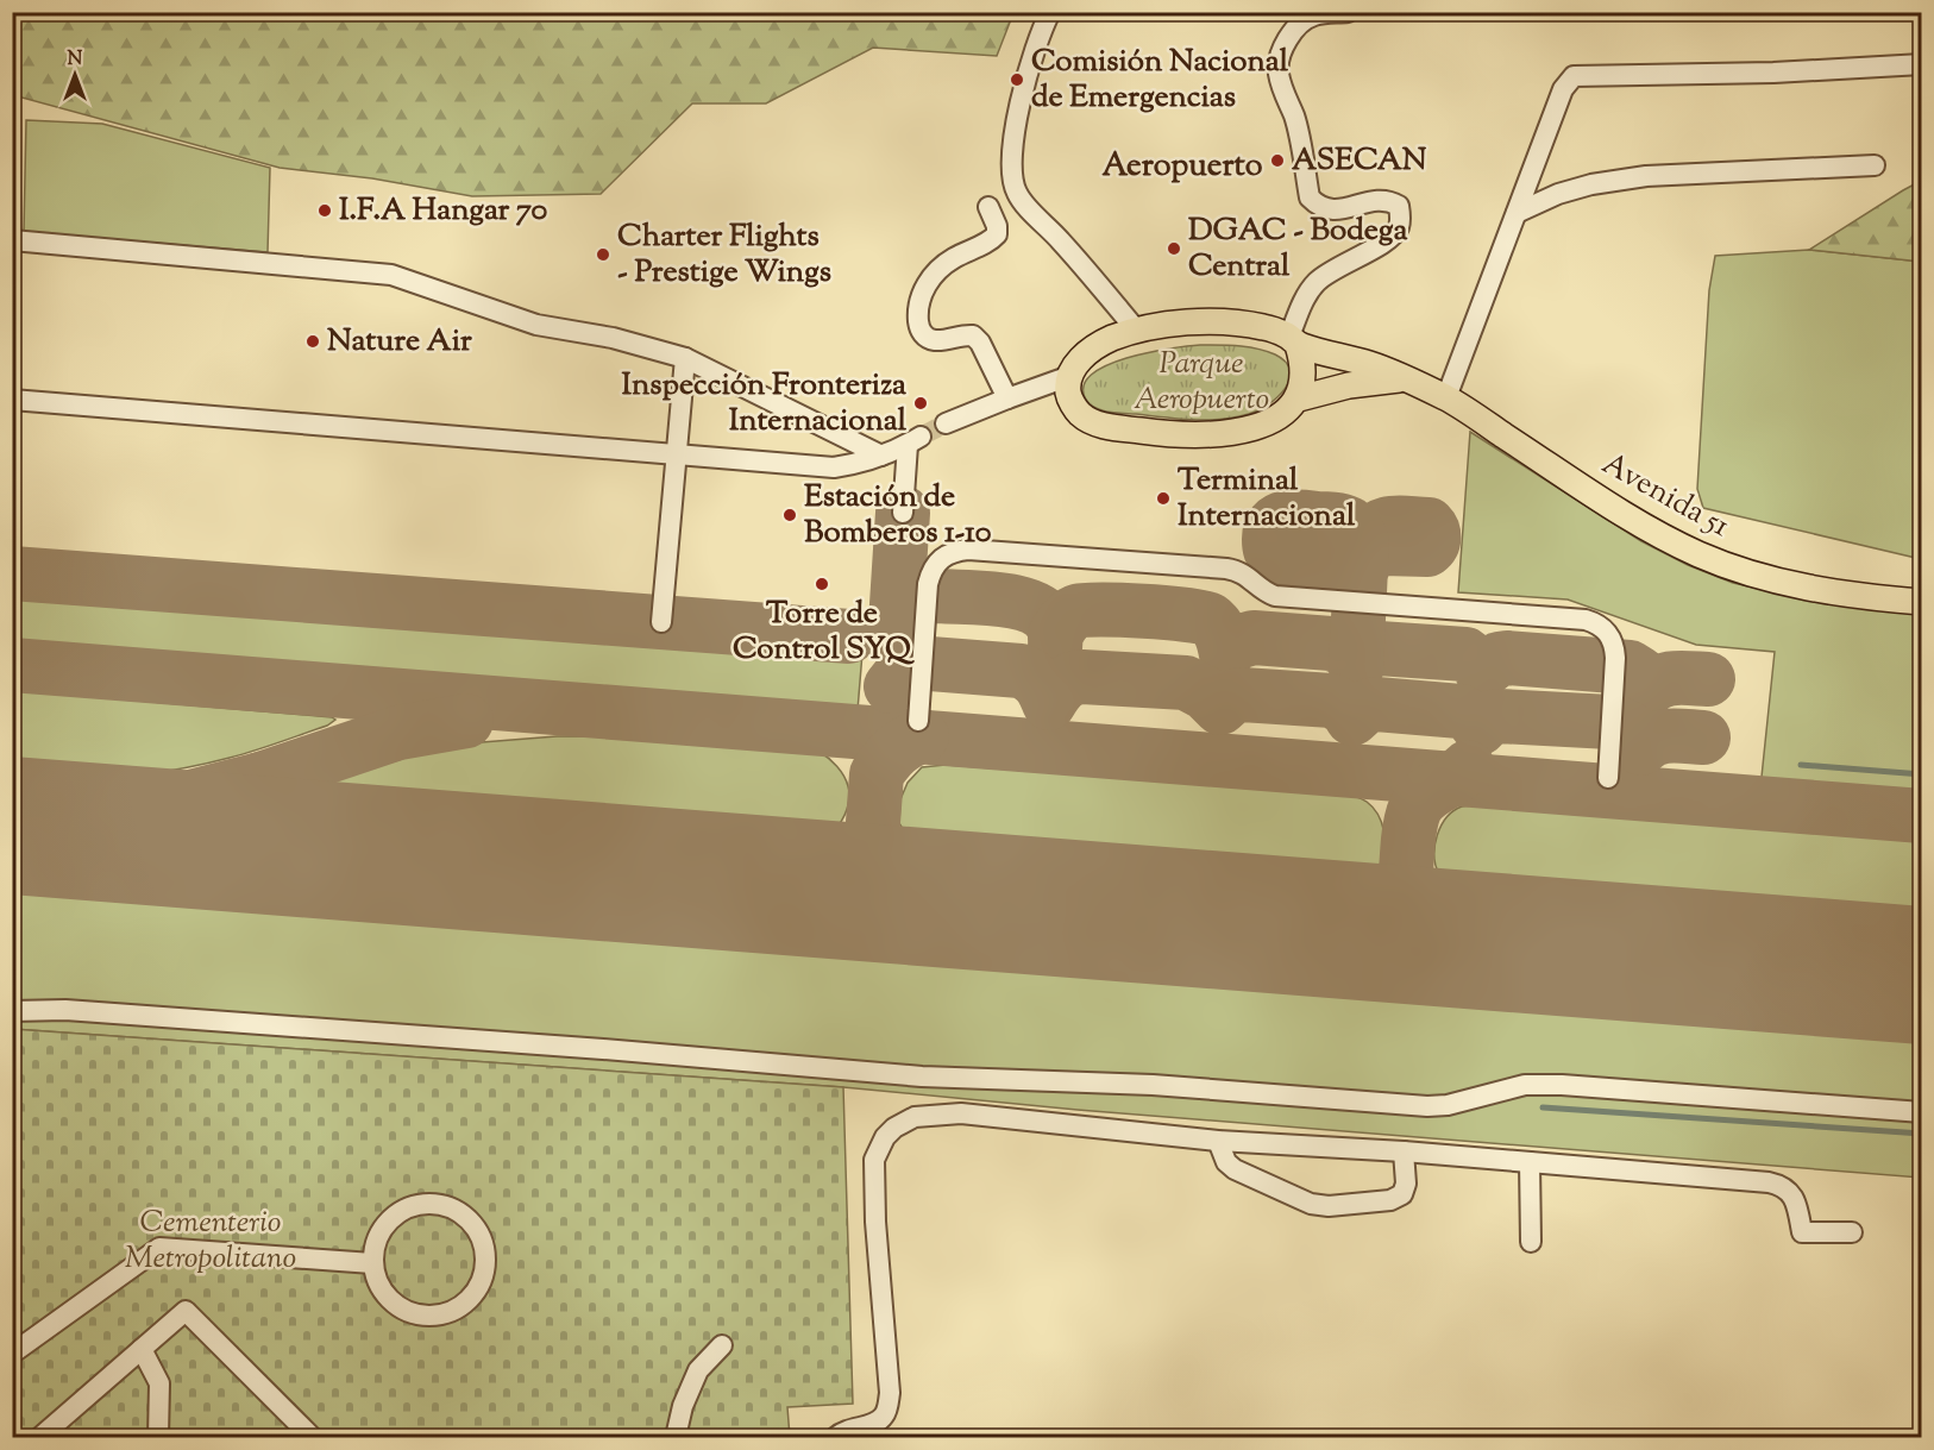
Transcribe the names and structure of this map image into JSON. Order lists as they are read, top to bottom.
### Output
{
  "streets": {
    "main road": ["Avenida 51"]
  },
  "districts": ["Aeropuerto"],
  "parks": ["Parque Aeropuerto", "Cementerio Metropolitano"],
  "places": [
    "Comisión Nacional de Emergencias",
    "ASECAN",
    "I.F.A Hangar 70",
    "DGAC - Bodega Central",
    "Charter Flights - Prestige Wings",
    "Nature Air",
    "Inspección Fronteriza Internacional",
    "Terminal Internacional",
    "Estación de Bomberos 1-10",
    "Torre de Control SYQ"
  ],
  "north": "top"
}
